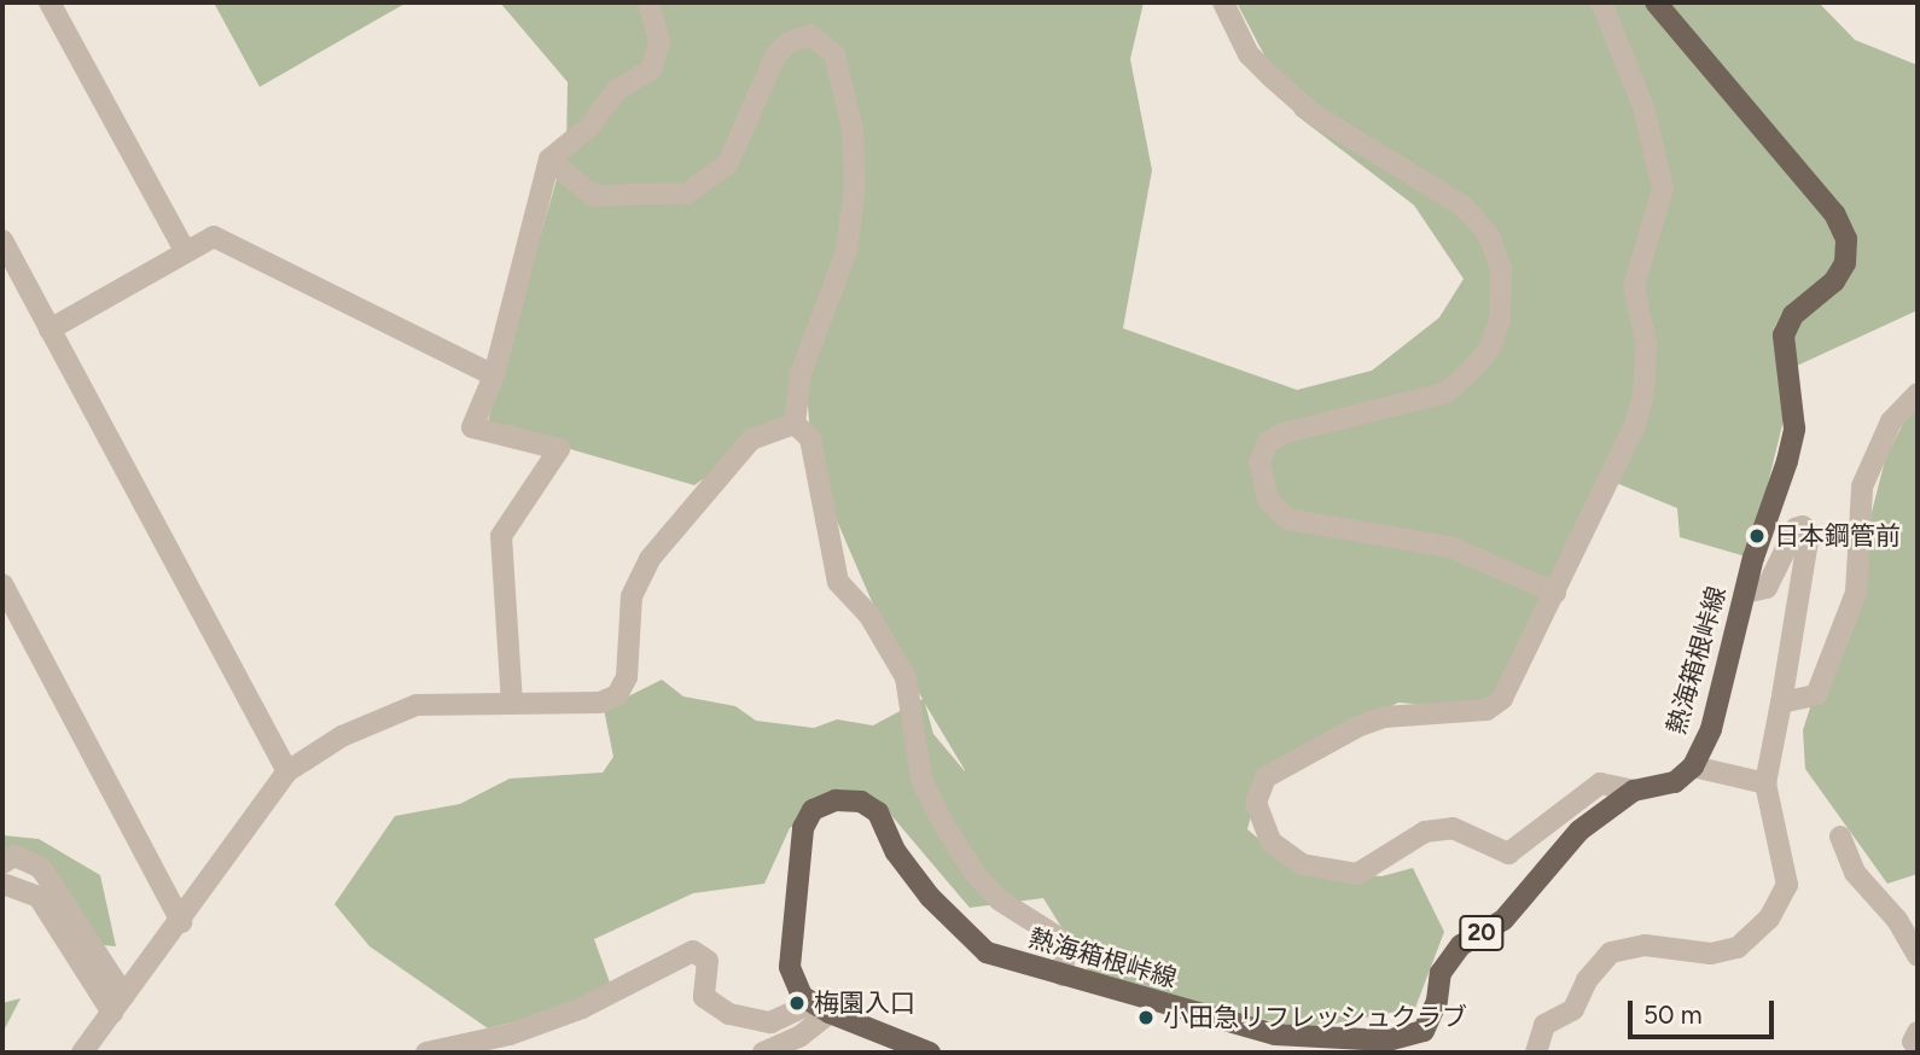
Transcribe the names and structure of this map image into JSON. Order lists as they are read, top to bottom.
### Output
{
  "streets": {
    "main road": ["熱海箱根峠線", "20"]
  },
  "places": ["日本鋼管前", "梅園入口", "小田急リフレッシュクラブ"],
  "scale_bar": "50 m"
}
